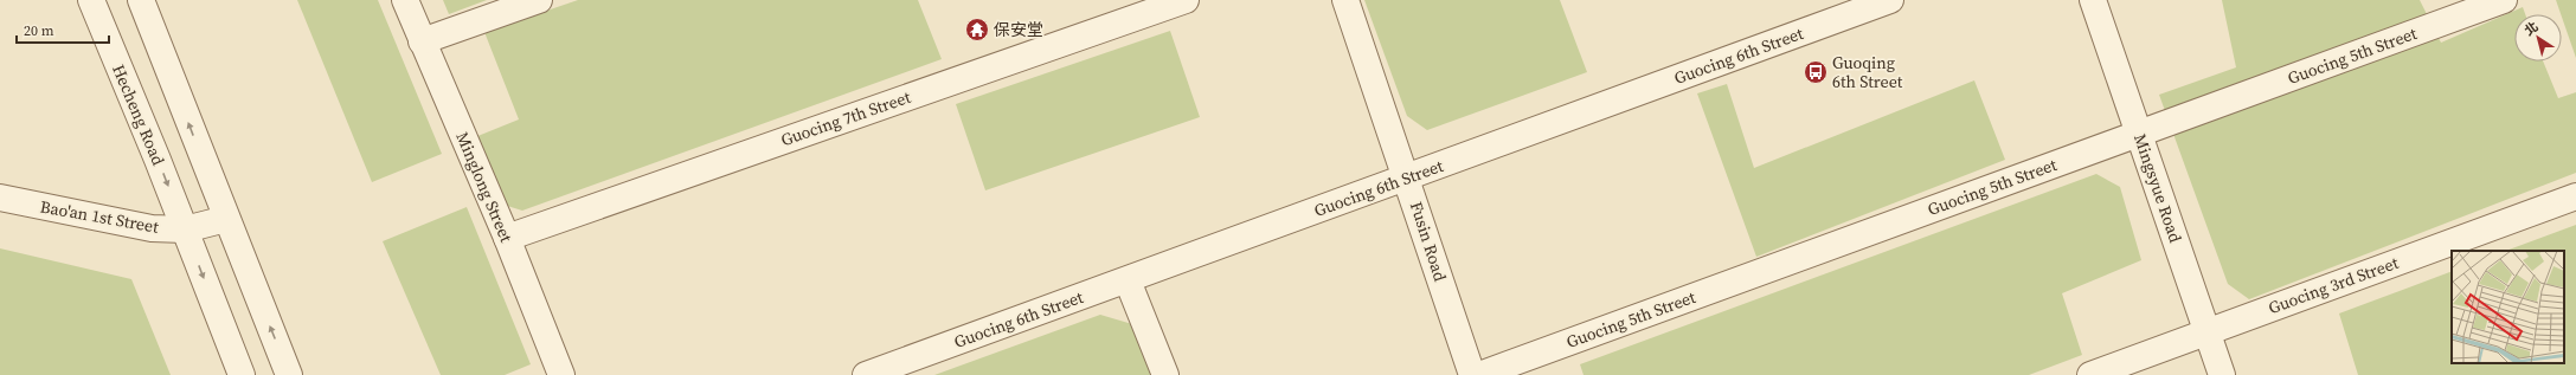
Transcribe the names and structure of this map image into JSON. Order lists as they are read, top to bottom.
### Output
{
  "streets": {
    "street": [
      "Guocing 6th Street",
      "Guocing 5th Street",
      "Hecheng Road",
      "Guocing 7th Street",
      "Minglong Street",
      "Mingsyue Road",
      "Bao'an 1st Street",
      "Fusin Road",
      "Guocing 3rd Street"
    ]
  },
  "crossings": [
    ["Guocing 6th Street", "Fusin Road"],
    ["Guocing 5th Street", "Mingsyue Road"],
    ["Hecheng Road", "Bao'an 1st Street"],
    ["Guocing 7th Street", "Minglong Street"],
    ["Mingsyue Road", "Guocing 3rd Street"]
  ],
  "places": {
    "temple": ["保安堂"],
    "bus stop": ["Guoqing 6th Street"]
  },
  "scale_bar": "20 m",
  "north": "top left"
}
